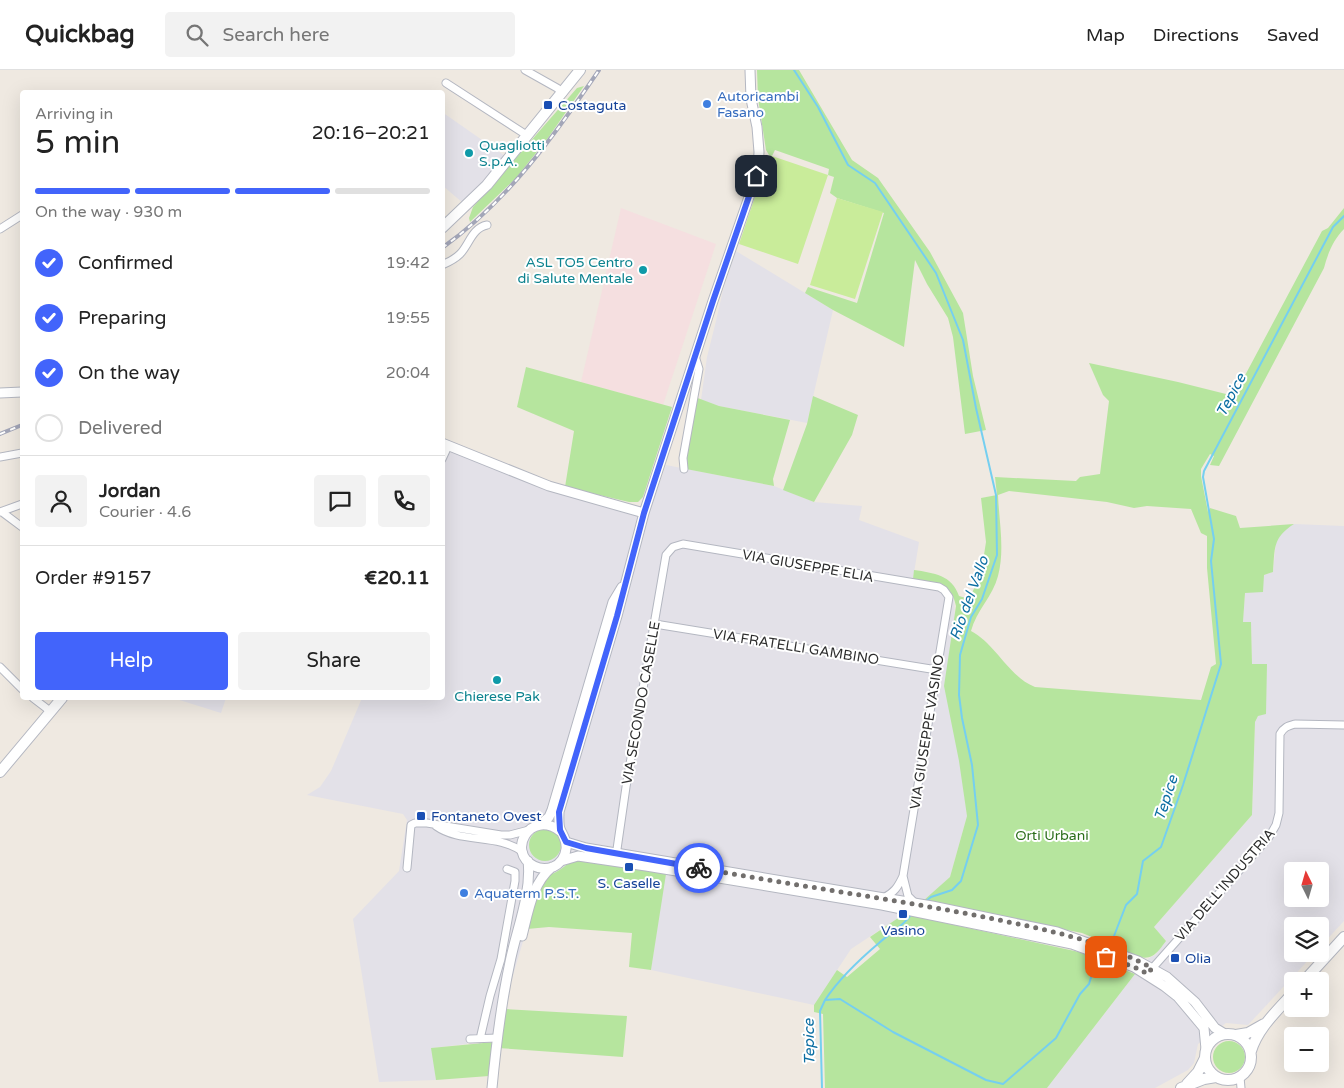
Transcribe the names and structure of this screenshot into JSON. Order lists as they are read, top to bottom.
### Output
{
  "streets": {
    "street": [
      "VIA GIUSEPPE ELIA",
      "VIA FRATELLI GAMBINO",
      "VIA SECONDO CASELLE",
      "VIA GIUSEPPE VASINO",
      "VIA DELL'INDUSTRIA"
    ]
  },
  "crossings": [
    ["VIA GIUSEPPE ELIA", "VIA SECONDO CASELLE"],
    ["VIA GIUSEPPE ELIA", "VIA GIUSEPPE VASINO"],
    ["VIA FRATELLI GAMBINO", "VIA SECONDO CASELLE"],
    ["VIA FRATELLI GAMBINO", "VIA GIUSEPPE VASINO"]
  ],
  "water": ["Tepice", "Rio del Vallo"],
  "parks": ["Orti Urbani"],
  "places": {
    "other": [
      "Autoricambi Fasano",
      "Quagliotti S.p.A.",
      "ASL TO5 Centro di Salute Mentale",
      "Chierese Pak",
      "Aquaterm P.S.T."
    ],
    "transit": [
      "Costaguta",
      "Fontaneto Ovest",
      "S. Caselle",
      "Vasino",
      "Olia"
    ]
  },
  "north": "top",
  "page": {
    "header": "Quickbag",
    "search": "Search here",
    "nav": ["Map", "Directions", "Saved"],
    "heading": ["5 min", "Arriving in", "20:16–20:21"],
    "panel": [
      "Jordan",
      "Courier · 4.6",
      "Order #9157",
      "€20.11"
    ],
    "bar": "On the way · 930 m",
    "list": [
      ["Confirmed", "19:42"],
      ["Preparing", "19:55"],
      ["On the way", "20:04"],
      "Delivered"
    ],
    "buttons": ["Help", "Share"],
    "map_buttons": ["+", "−"]
  }
}
